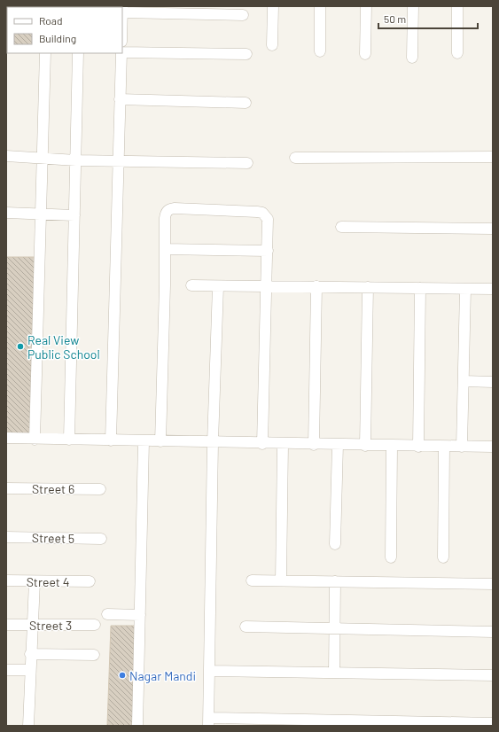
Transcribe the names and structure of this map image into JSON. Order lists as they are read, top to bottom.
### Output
{
  "streets": {
    "street": [
      "Street 6",
      "Street 5",
      "Street 4",
      "Street 3"
    ]
  },
  "places": ["Real View Public School", "Nagar Mandi"],
  "legend": ["Road", "Building"],
  "scale_bar": "50 m"
}
